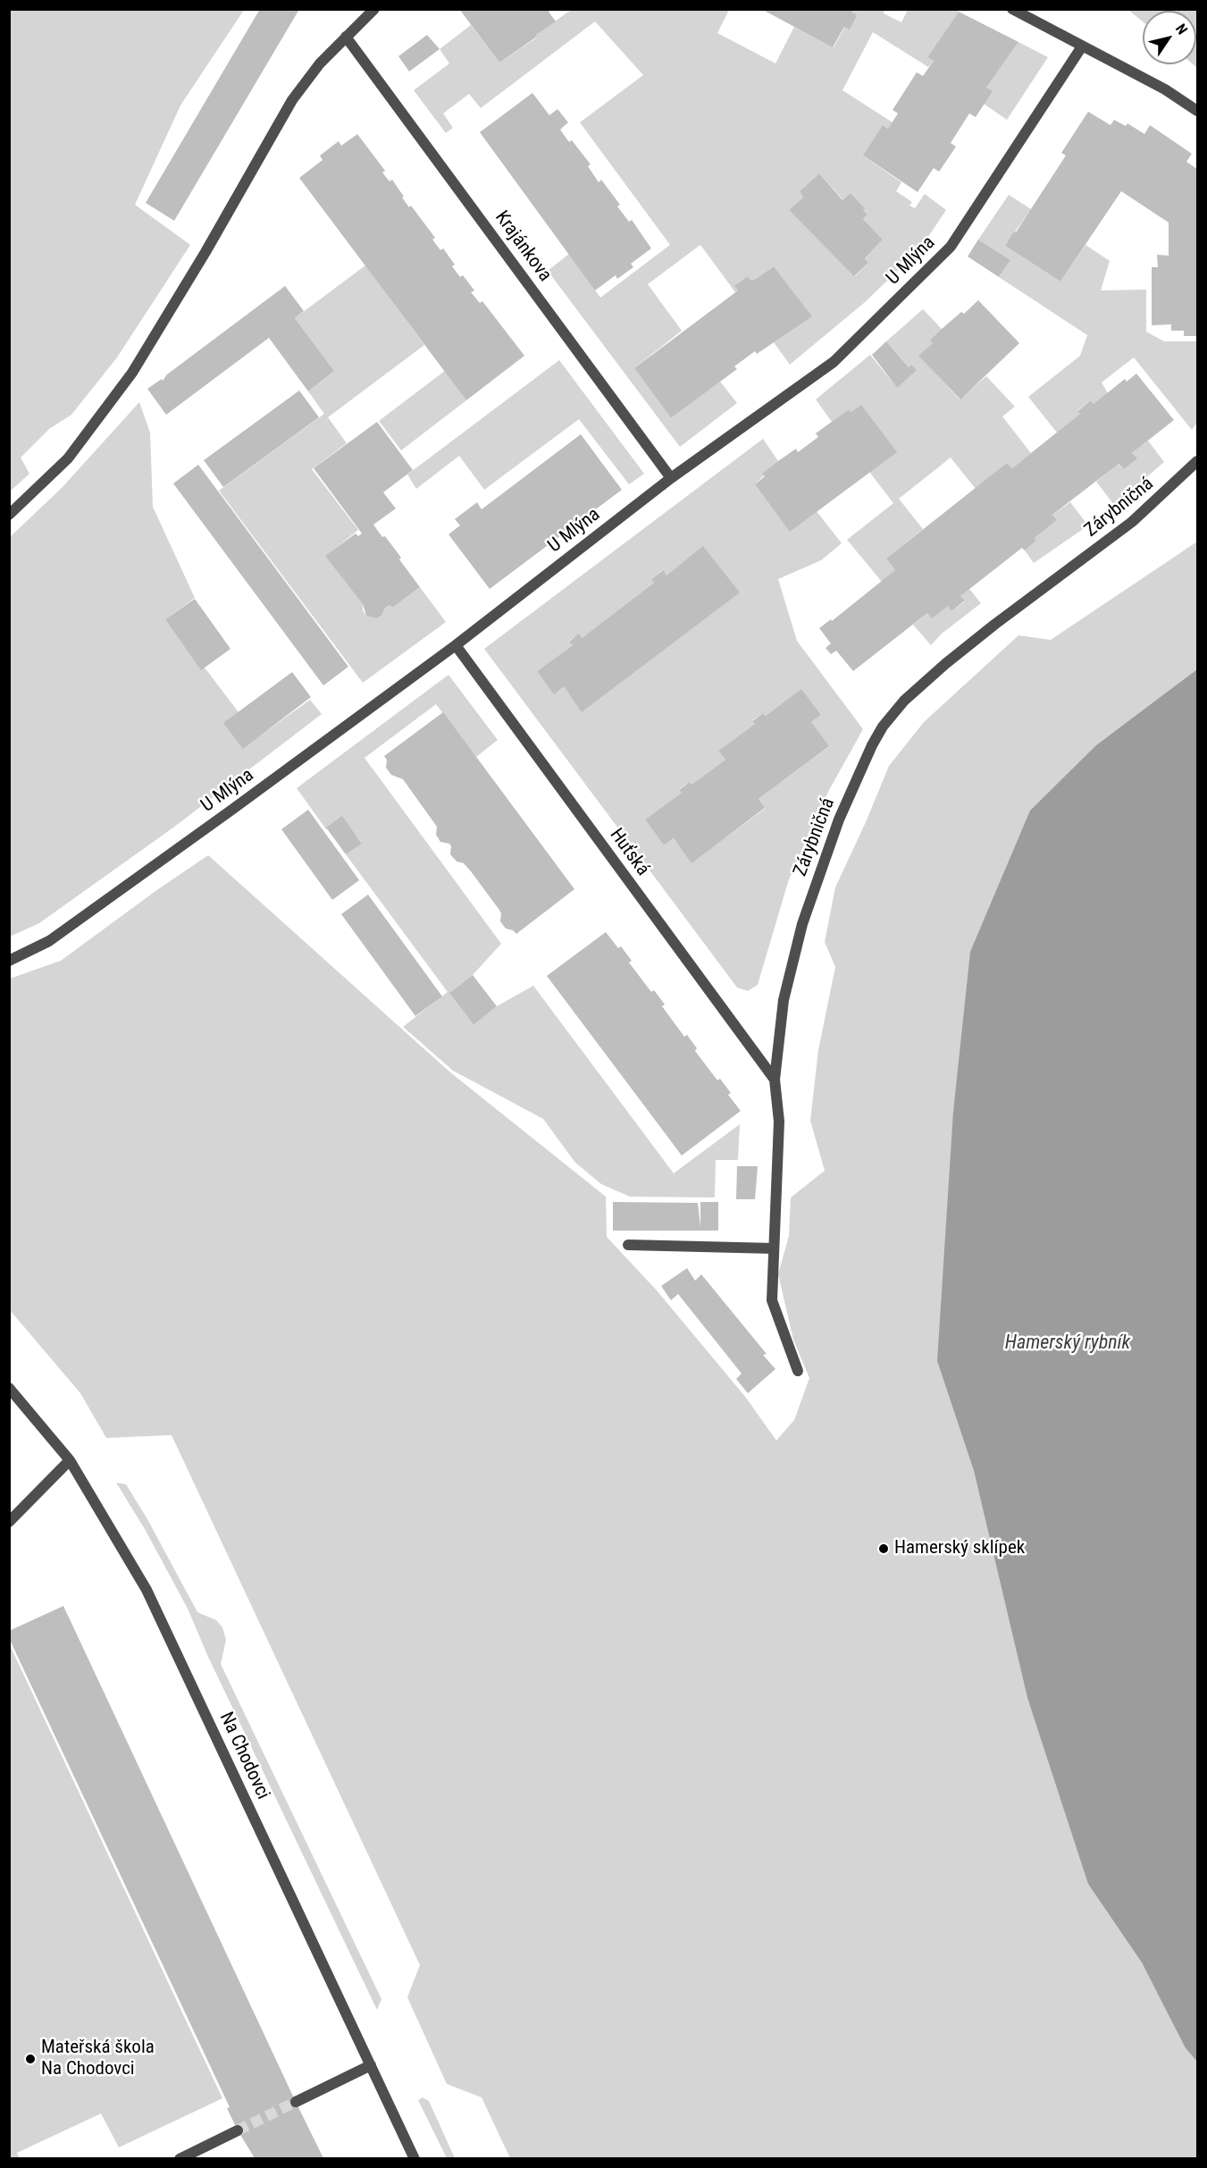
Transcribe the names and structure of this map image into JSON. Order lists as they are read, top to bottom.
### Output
{
  "streets": {
    "street": [
      "Krajánkova",
      "U Mlýna",
      "Zárybničná",
      "Huťská",
      "Na Chodovci"
    ]
  },
  "crossings": [
    ["Krajánkova", "U Mlýna"],
    ["U Mlýna", "Huťská"],
    ["Zárybničná", "Huťská"]
  ],
  "water": ["Hamerský rybník"],
  "places": ["Hamerský sklípek", "Mateřská škola Na Chodovci"],
  "north": "top right"
}
